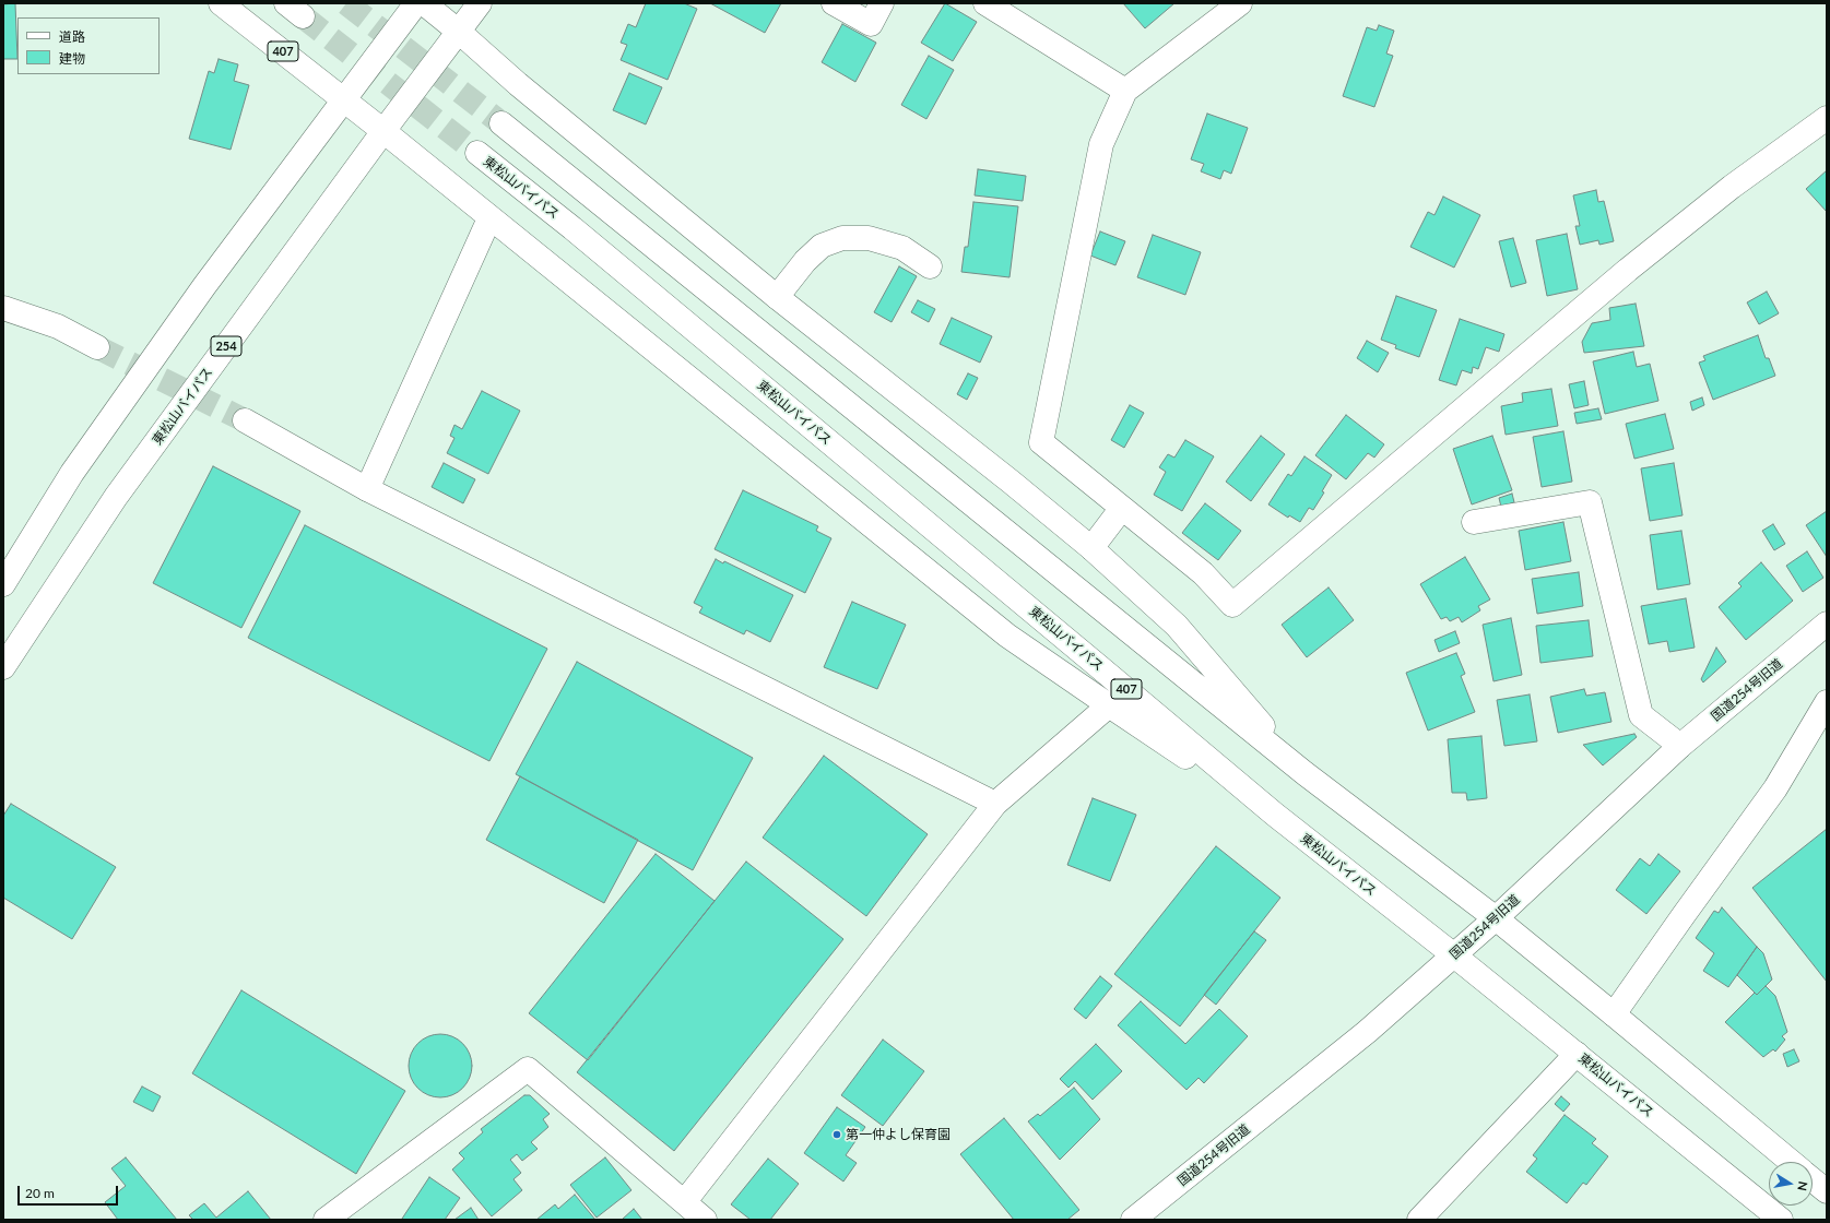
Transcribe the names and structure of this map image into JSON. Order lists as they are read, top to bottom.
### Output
{
  "streets": {
    "main road": [
      "407",
      "東松山バイパス",
      "254",
      "国道254号旧道"
    ]
  },
  "crossings": [
    ["東松山バイパス", "国道254号旧道"]
  ],
  "places": ["第一仲よし保育園"],
  "legend": ["道路", "建物"],
  "scale_bar": "20 m",
  "north": "right"
}
